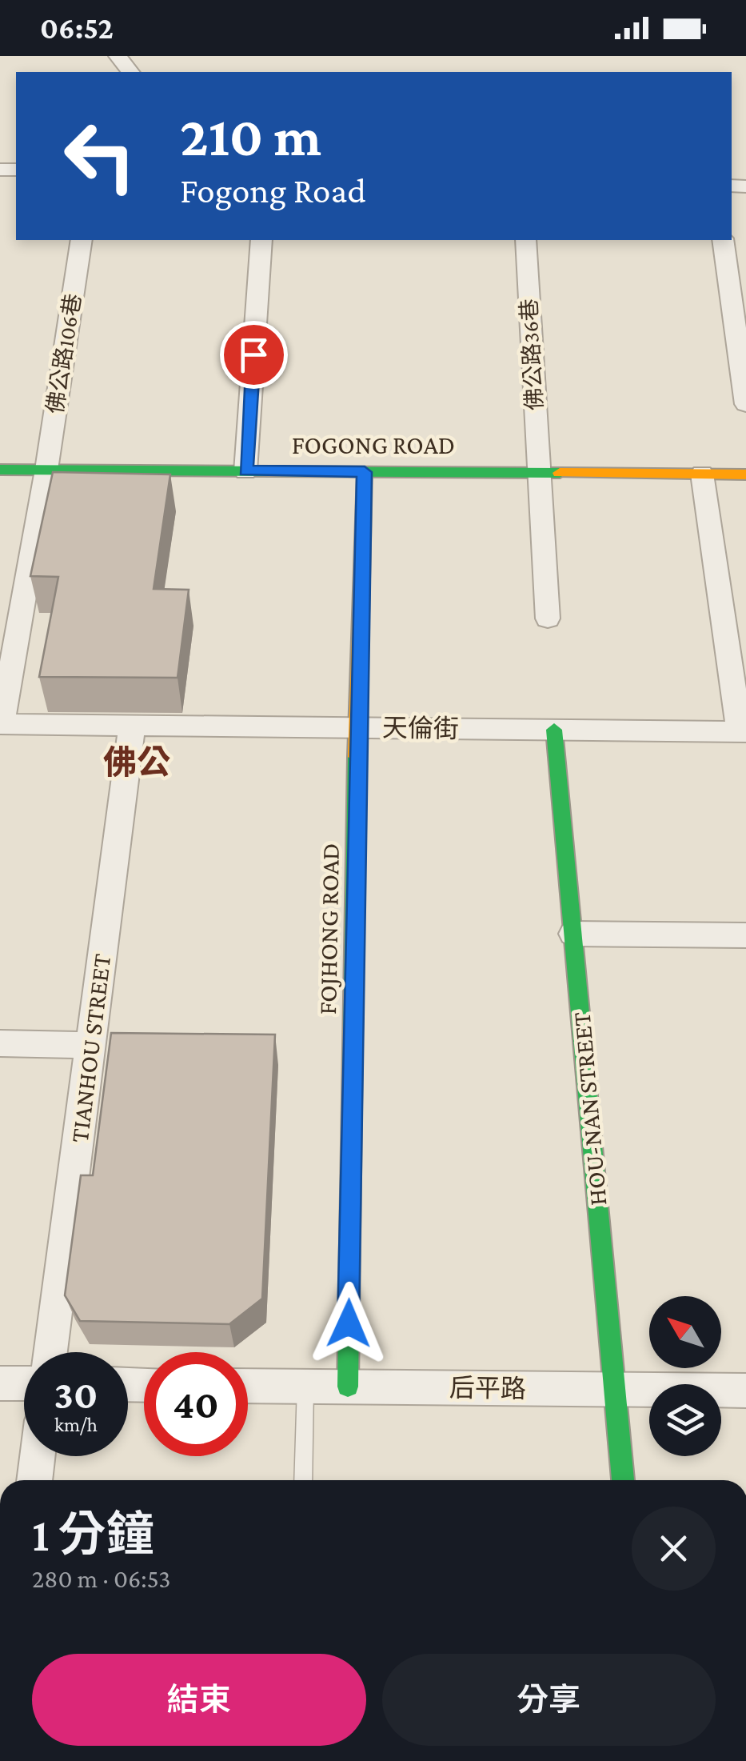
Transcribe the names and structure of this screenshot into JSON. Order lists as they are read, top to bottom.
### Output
{
  "streets": {
    "street": [
      "佛公路106巷",
      "佛公路36巷",
      "FOGONG ROAD",
      "天倫街",
      "FOJHONG ROAD",
      "TIANHOU STREET",
      "HOU-NAN STREET",
      "后平路"
    ]
  },
  "crossings": [
    ["佛公路106巷", "FOGONG ROAD"],
    ["佛公路106巷", "天倫街"],
    ["佛公路36巷", "FOGONG ROAD"],
    ["FOGONG ROAD", "FOJHONG ROAD"],
    ["天倫街", "FOJHONG ROAD"],
    ["天倫街", "TIANHOU STREET"],
    ["天倫街", "HOU-NAN STREET"],
    ["FOJHONG ROAD", "后平路"],
    ["HOU-NAN STREET", "后平路"]
  ],
  "districts": ["佛公"],
  "north": "top left",
  "page": {
    "status": "06:52",
    "turn": ["210 m", "Fogong Road"],
    "speed": "30 km/h",
    "limit": "40",
    "heading": ["1 分鐘", "280 m · 06:53"],
    "buttons": ["結束", "分享"]
  }
}
